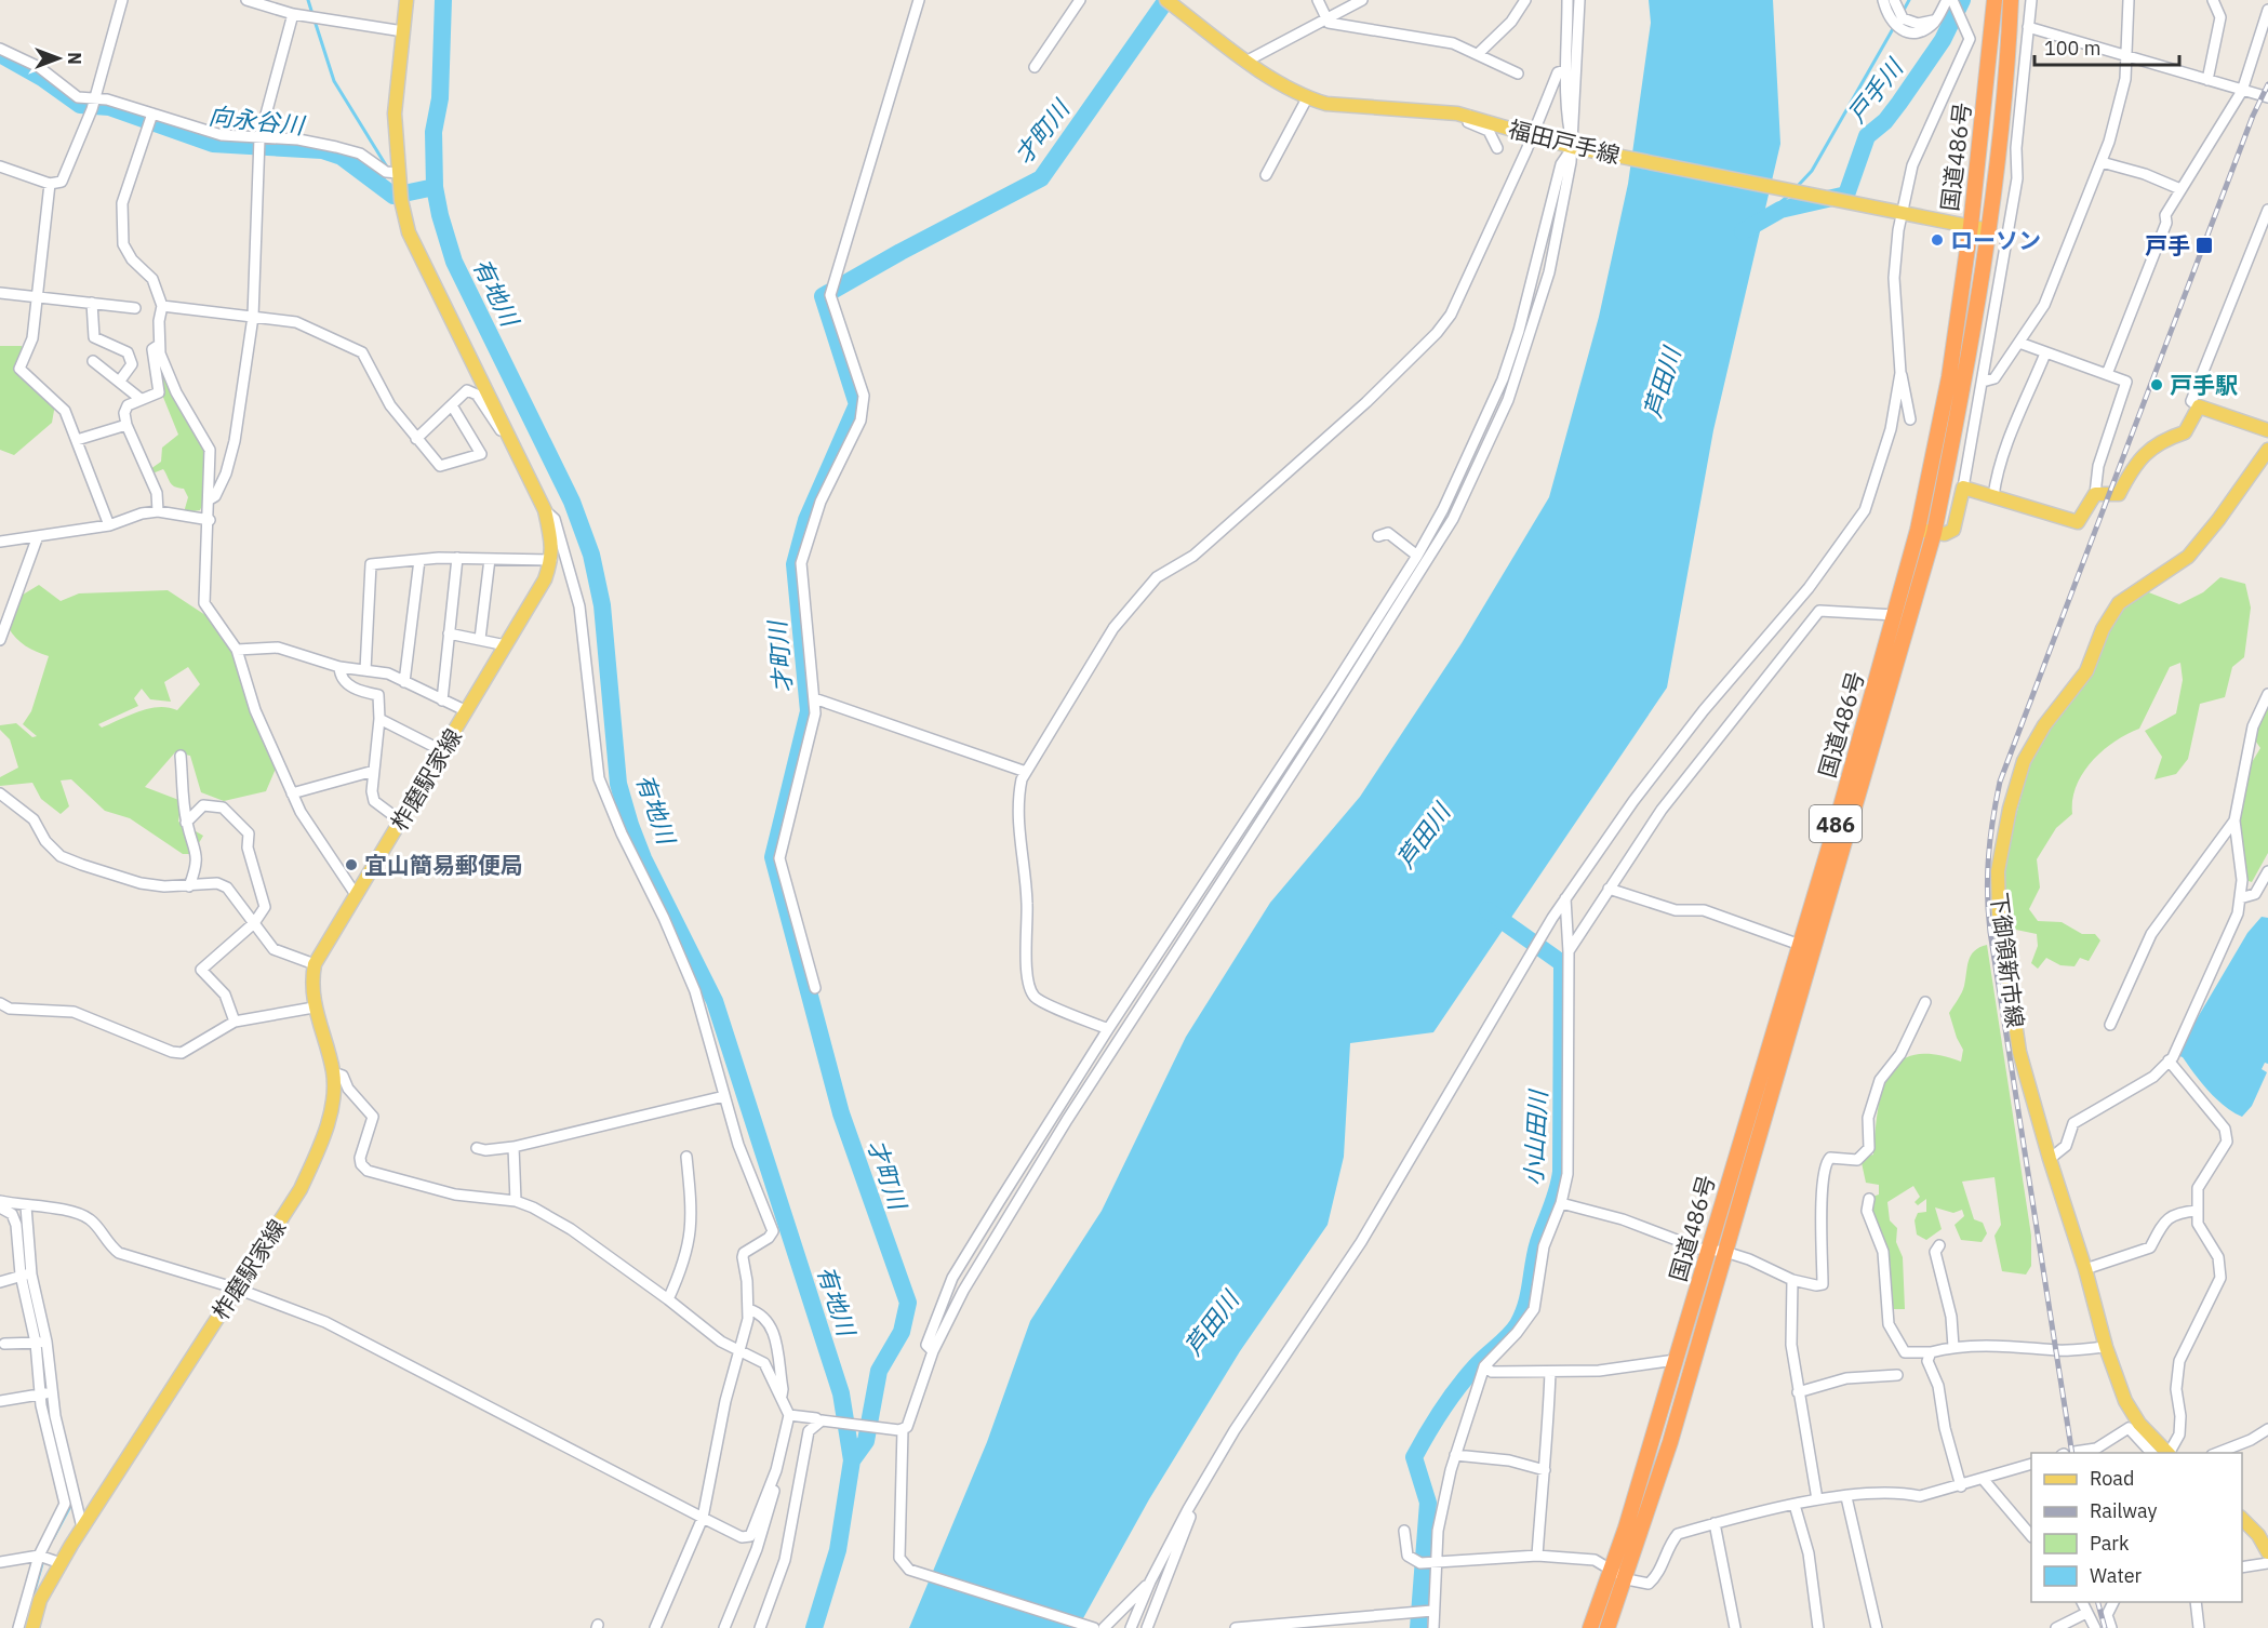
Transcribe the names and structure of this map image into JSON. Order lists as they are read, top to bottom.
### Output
{
  "streets": {
    "highway": ["国道486号", "486"],
    "main road": ["福田戸手線", "柞磨駅家線", "下御領新市線"]
  },
  "crossings": [
    ["福田戸手線", "国道486号"]
  ],
  "water": [
    "戸手川",
    "向永谷川",
    "才町川",
    "有地川",
    "芦田川",
    "小山田川"
  ],
  "places": {
    "other": ["ローソン", "戸手駅", "宜山簡易郵便局"],
    "transit": ["戸手"]
  },
  "legend": [
    "Road",
    "Railway",
    "Park",
    "Water"
  ],
  "scale_bar": "100 m",
  "north": "right"
}
